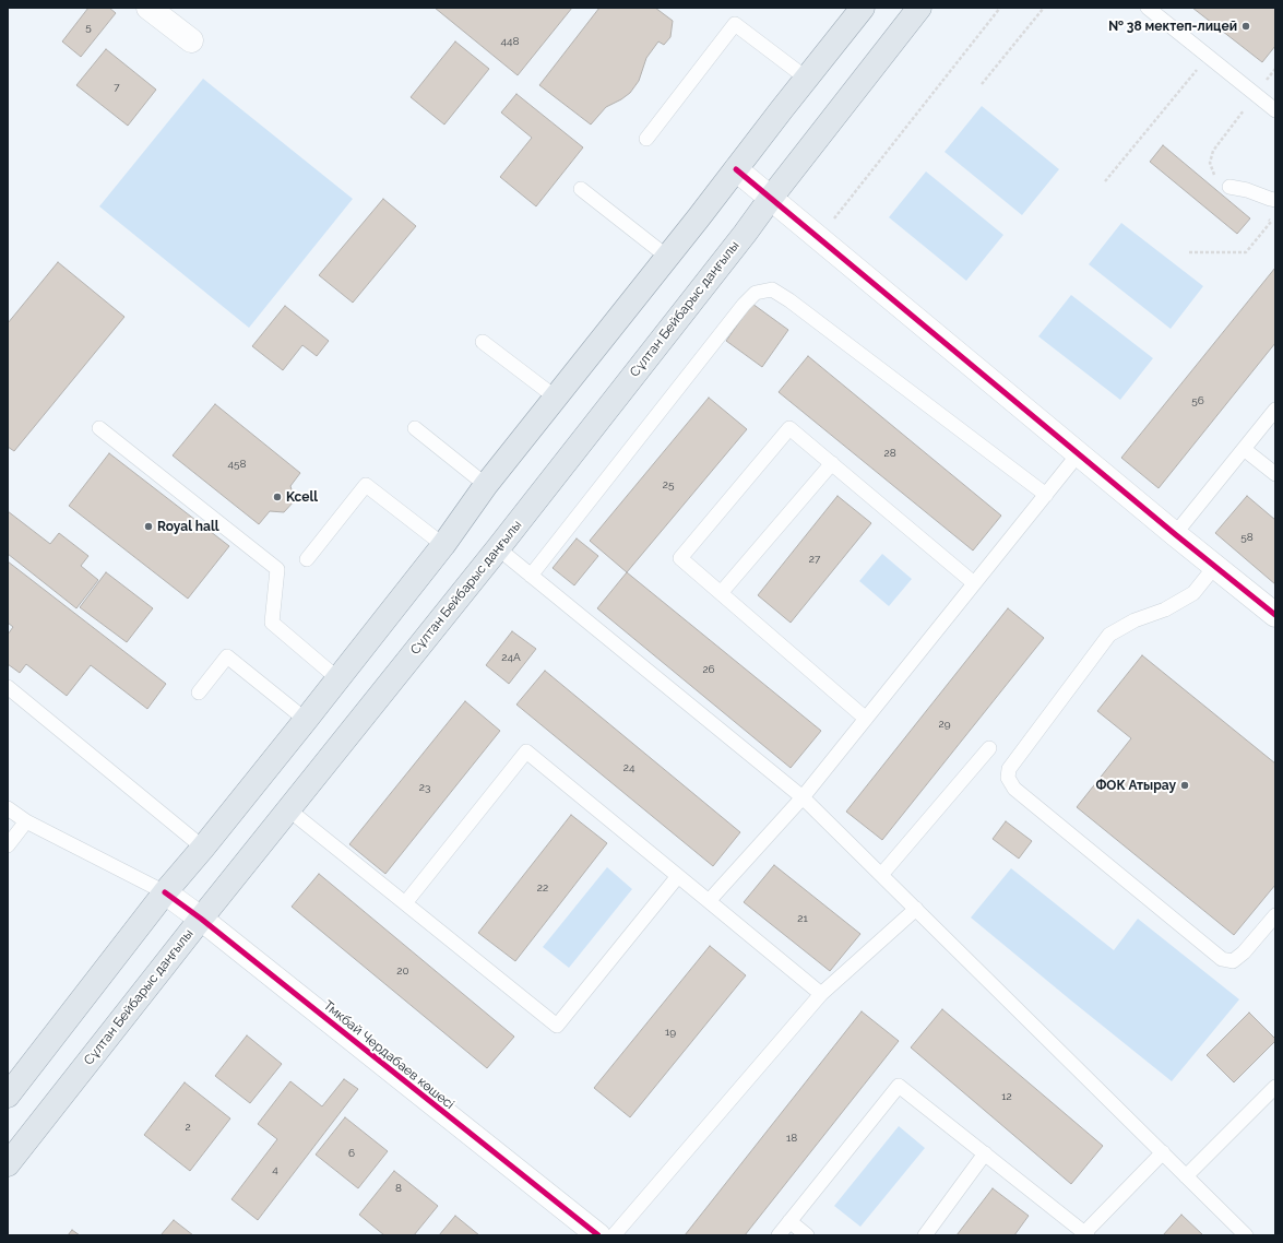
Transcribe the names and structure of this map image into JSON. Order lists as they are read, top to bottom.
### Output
{
  "streets": {
    "main road": ["Сұлтан Бейбарыс даңғылы"],
    "street": ["Тмкбай Чердабаев көшесі"]
  },
  "crossings": [
    ["Сұлтан Бейбарыс даңғылы", "Тмкбай Чердабаев көшесі"]
  ],
  "places": [
    "№ 38 мектеп-лицей",
    "Kcell",
    "Royal hall",
    "ФОК Атырау"
  ],
  "house_numbers": [
    "5",
    "448",
    "7",
    "56",
    "28",
    "458",
    "25",
    "58",
    "27",
    "24А",
    "26",
    "29",
    "24",
    "23",
    "22",
    "21",
    "20",
    "19",
    "12",
    "2",
    "18",
    "6",
    "4",
    "8"
  ]
}
